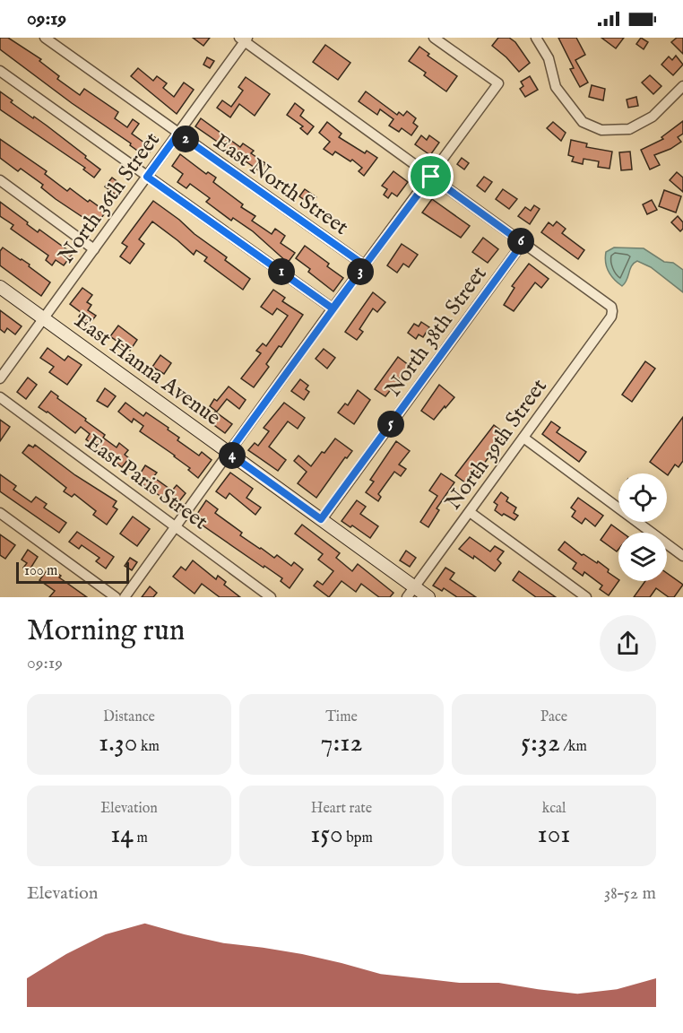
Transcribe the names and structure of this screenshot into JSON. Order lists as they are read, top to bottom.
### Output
{
  "streets": {
    "street": [
      "East North Street",
      "North 36th Street",
      "North 38th Street",
      "East Hanna Avenue",
      "North 39th Street",
      "East Paris Street"
    ]
  },
  "crossings": [
    ["East North Street", "North 36th Street"],
    ["North 36th Street", "East Hanna Avenue"],
    ["North 38th Street", "East Hanna Avenue"],
    ["North 38th Street", "North 39th Street"],
    ["East Hanna Avenue", "North 39th Street"]
  ],
  "scale_bar": "100 m",
  "page": {
    "status": "09:19",
    "pins": [
      "2",
      "6",
      "1",
      "3",
      "5",
      "4"
    ],
    "scale": "100 m",
    "heading": ["Morning run", "09:19"],
    "stats": [
      ["Distance", "1.30 km"],
      ["Time", "7:12"],
      ["Pace", "5:32 /km"],
      ["Elevation", "14 m"],
      ["Heart rate", "150 bpm"],
      ["kcal", "101"]
    ],
    "chart": ["Elevation", "38–52 m"]
  }
}
